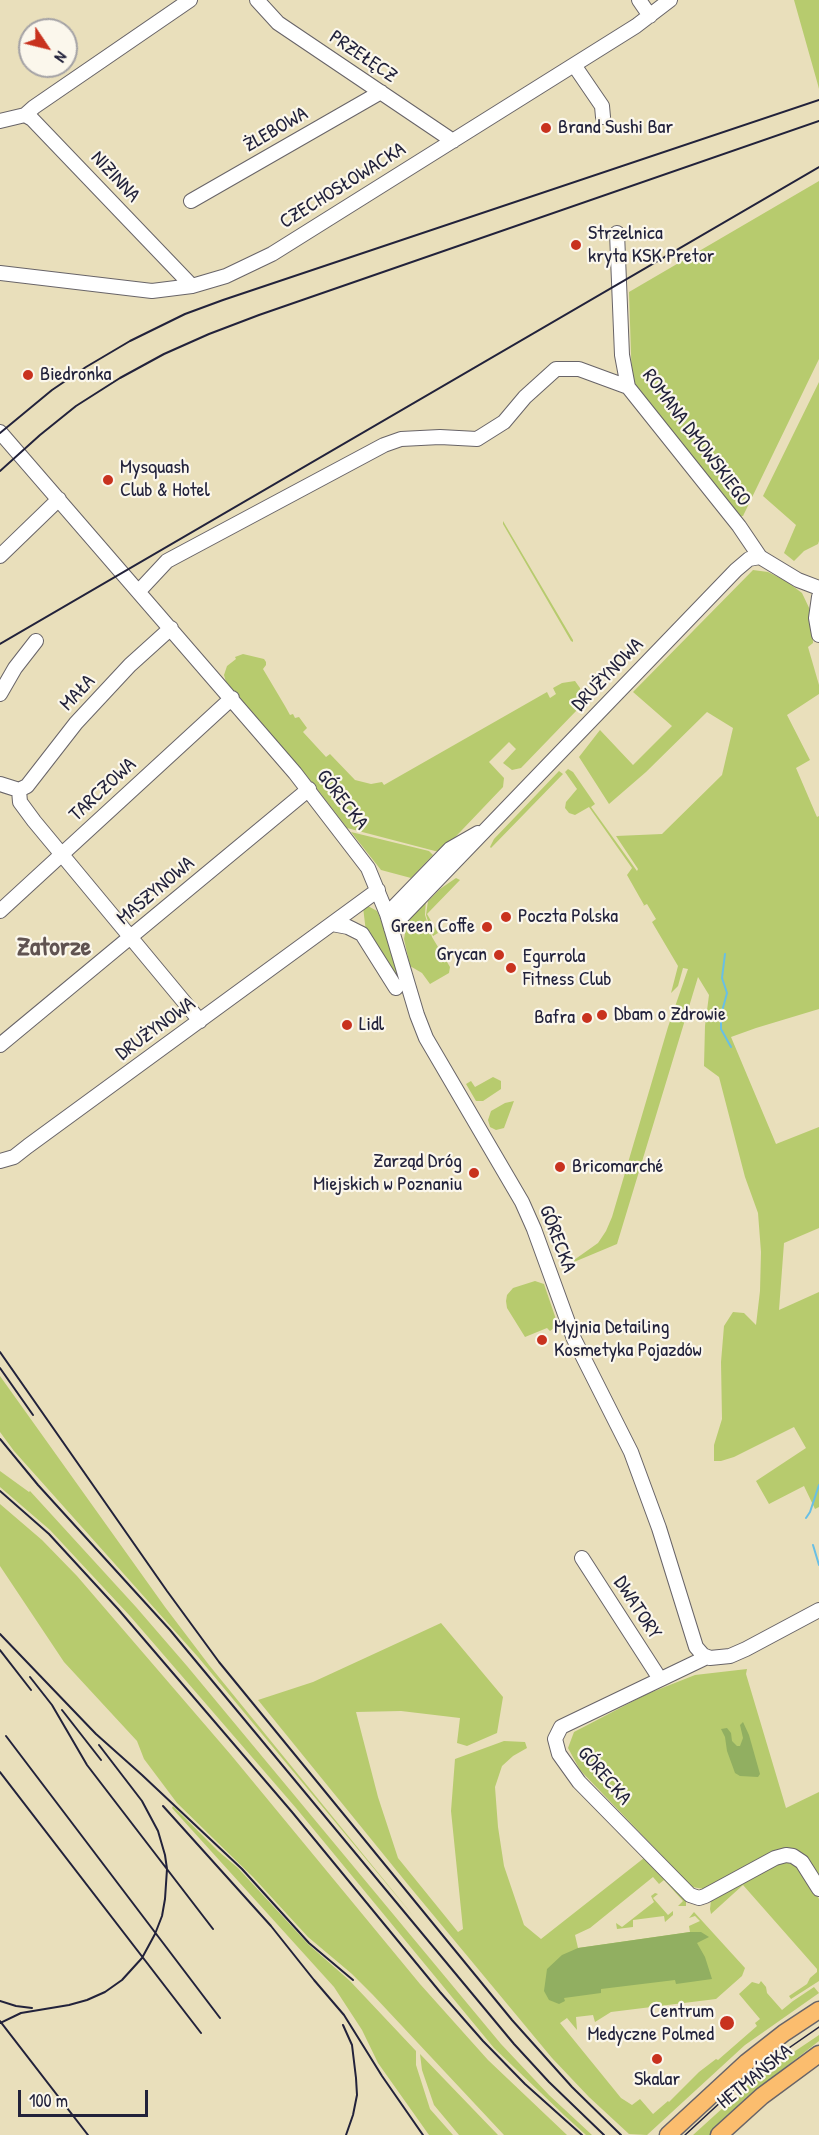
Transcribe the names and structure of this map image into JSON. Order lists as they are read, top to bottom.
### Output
{
  "streets": {
    "main road": ["HETMAŃSKA"],
    "street": [
      "PRZEŁĘCZ",
      "ŻLEBOWA",
      "NIZINNA",
      "CZECHOSŁOWACKA",
      "ROMANA DMOWSKIEGO",
      "DRUŻYNOWA",
      "MAŁA",
      "TARCZOWA",
      "GÓRECKA",
      "MASZYNOWA",
      "DWATORY"
    ]
  },
  "crossings": [
    ["PRZEŁĘCZ", "ŻLEBOWA"],
    ["PRZEŁĘCZ", "CZECHOSŁOWACKA"],
    ["NIZINNA", "CZECHOSŁOWACKA"],
    ["ROMANA DMOWSKIEGO", "DRUŻYNOWA"],
    ["DRUŻYNOWA", "GÓRECKA"],
    ["MAŁA", "GÓRECKA"],
    ["TARCZOWA", "GÓRECKA"],
    ["GÓRECKA", "MASZYNOWA"],
    ["GÓRECKA", "DWATORY"]
  ],
  "districts": ["Zatorze"],
  "places": [
    "Brand Sushi Bar",
    "Strzelnica kryta KSK Pretor",
    "Biedronka",
    "Mysquash Club & Hotel",
    "Poczta Polska",
    "Green Coffe",
    "Grycan",
    "Egurrola Fitness Club",
    "Dbam o Zdrowie",
    "Bafra",
    "Lidl",
    "Bricomarché",
    "Zarząd Dróg Miejskich w Poznaniu",
    "Myjnia Detailing Kosmetyka Pojazdów",
    "Centrum Medyczne Polmed",
    "Skalar"
  ],
  "scale_bar": "100 m",
  "north": "bottom right"
}
